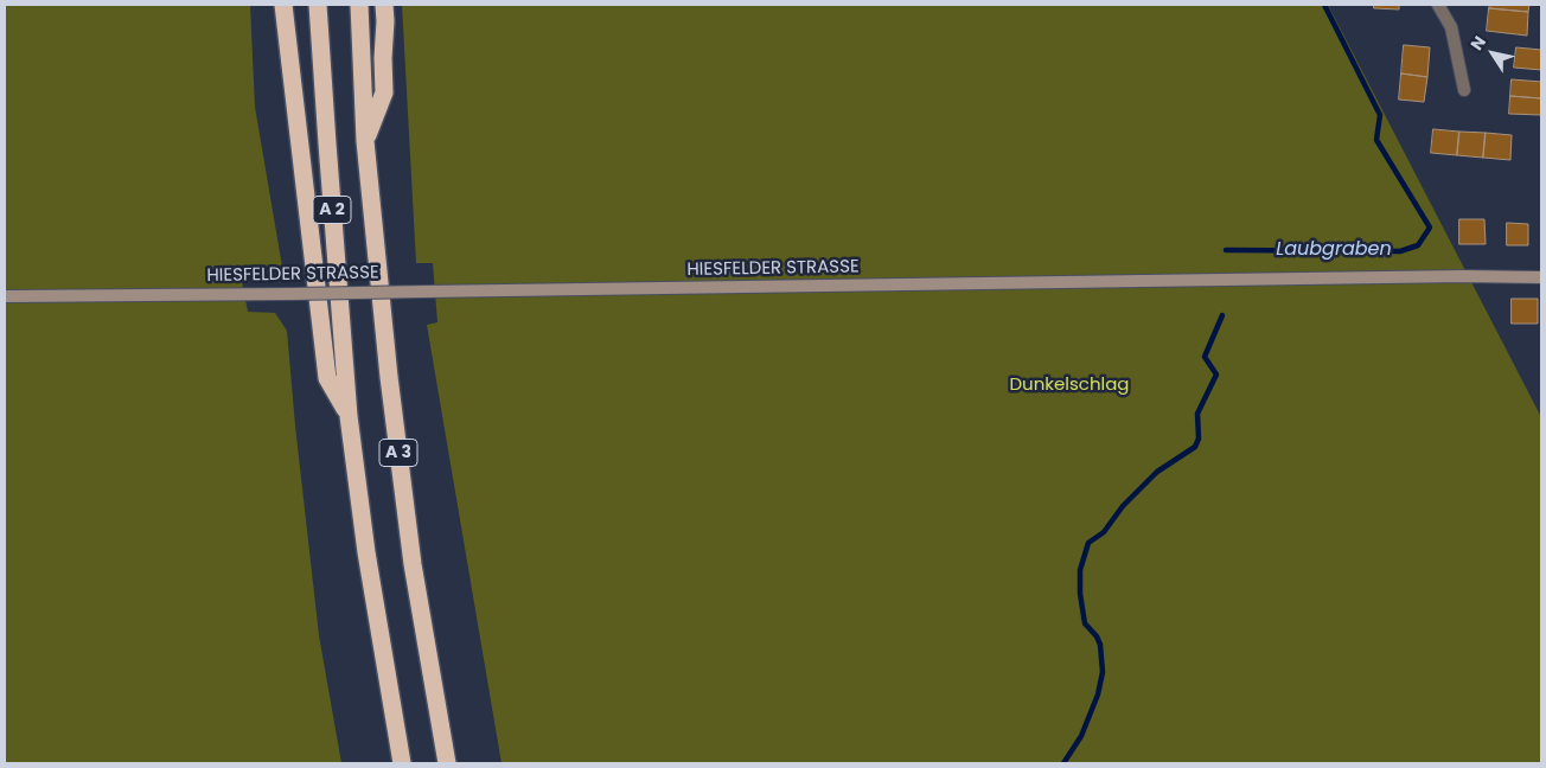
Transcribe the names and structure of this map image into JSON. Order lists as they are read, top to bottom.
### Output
{
  "streets": {
    "highway": ["A 2", "A 3"],
    "street": ["HIESFELDER STRASSE"]
  },
  "crossings": [
    ["A 2", "A 3"]
  ],
  "water": ["Laubgraben"],
  "parks": ["Dunkelschlag"],
  "north": "top left"
}
